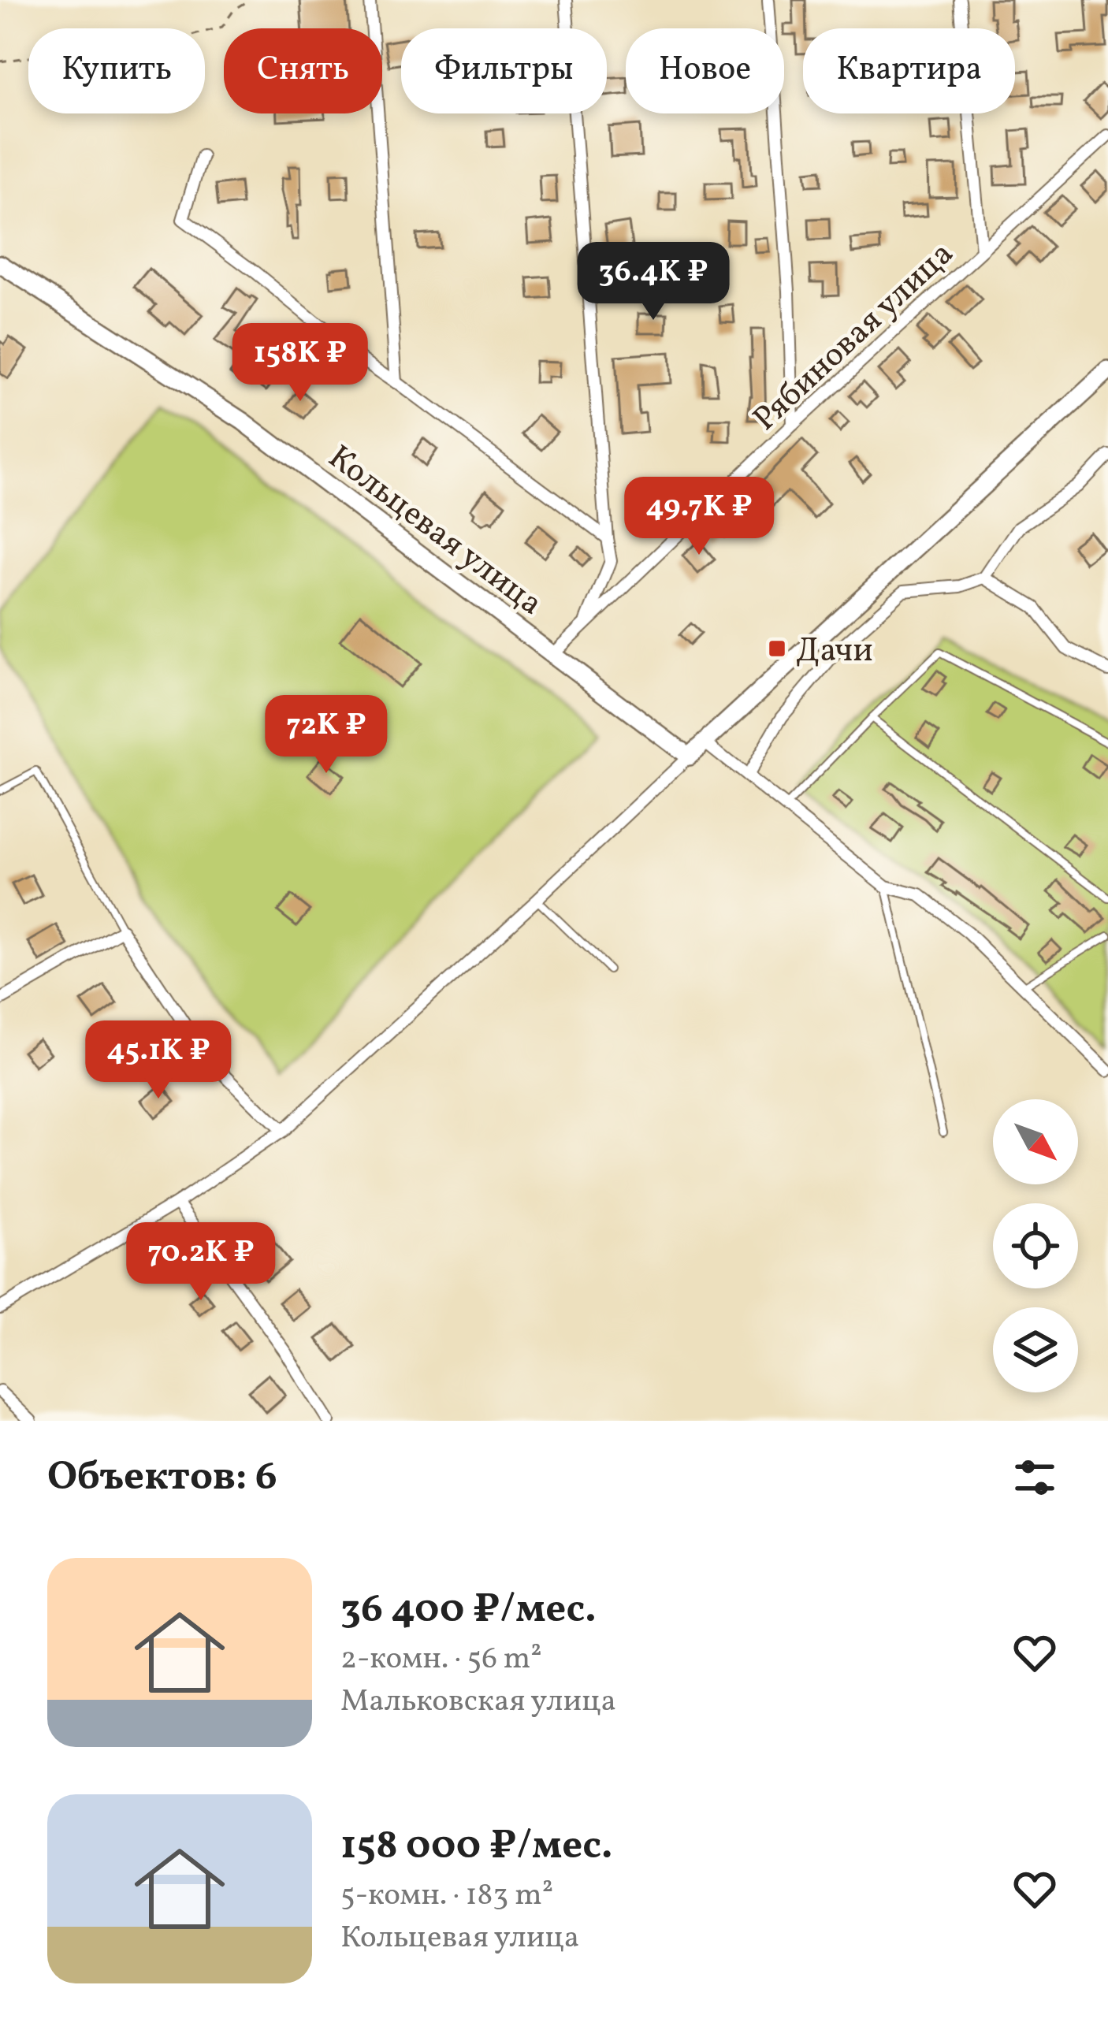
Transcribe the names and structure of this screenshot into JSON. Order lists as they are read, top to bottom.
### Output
{
  "streets": {
    "street": ["Рябиновая улица", "Кольцевая улица"]
  },
  "crossings": [
    ["Рябиновая улица", "Кольцевая улица"]
  ],
  "places": {
    "transit": ["Дачи"]
  },
  "north": "bottom right",
  "page": {
    "chip": [
      "Купить",
      "Снять",
      "Фильтры",
      "Новое",
      "Квартира"
    ],
    "price": [
      "36.4K ₽",
      "158K ₽",
      "49.7K ₽",
      "72K ₽",
      "45.1K ₽",
      "70.2K ₽"
    ],
    "heading": "Объектов: 6",
    "list": [
      {
        "name": "36 400 ₽/мес.",
        "note": "2-комн. · 56 m² · Мальковская улица"
      },
      {
        "name": "158 000 ₽/мес.",
        "note": "5-комн. · 183 m² · Кольцевая улица"
      }
    ]
  }
}
